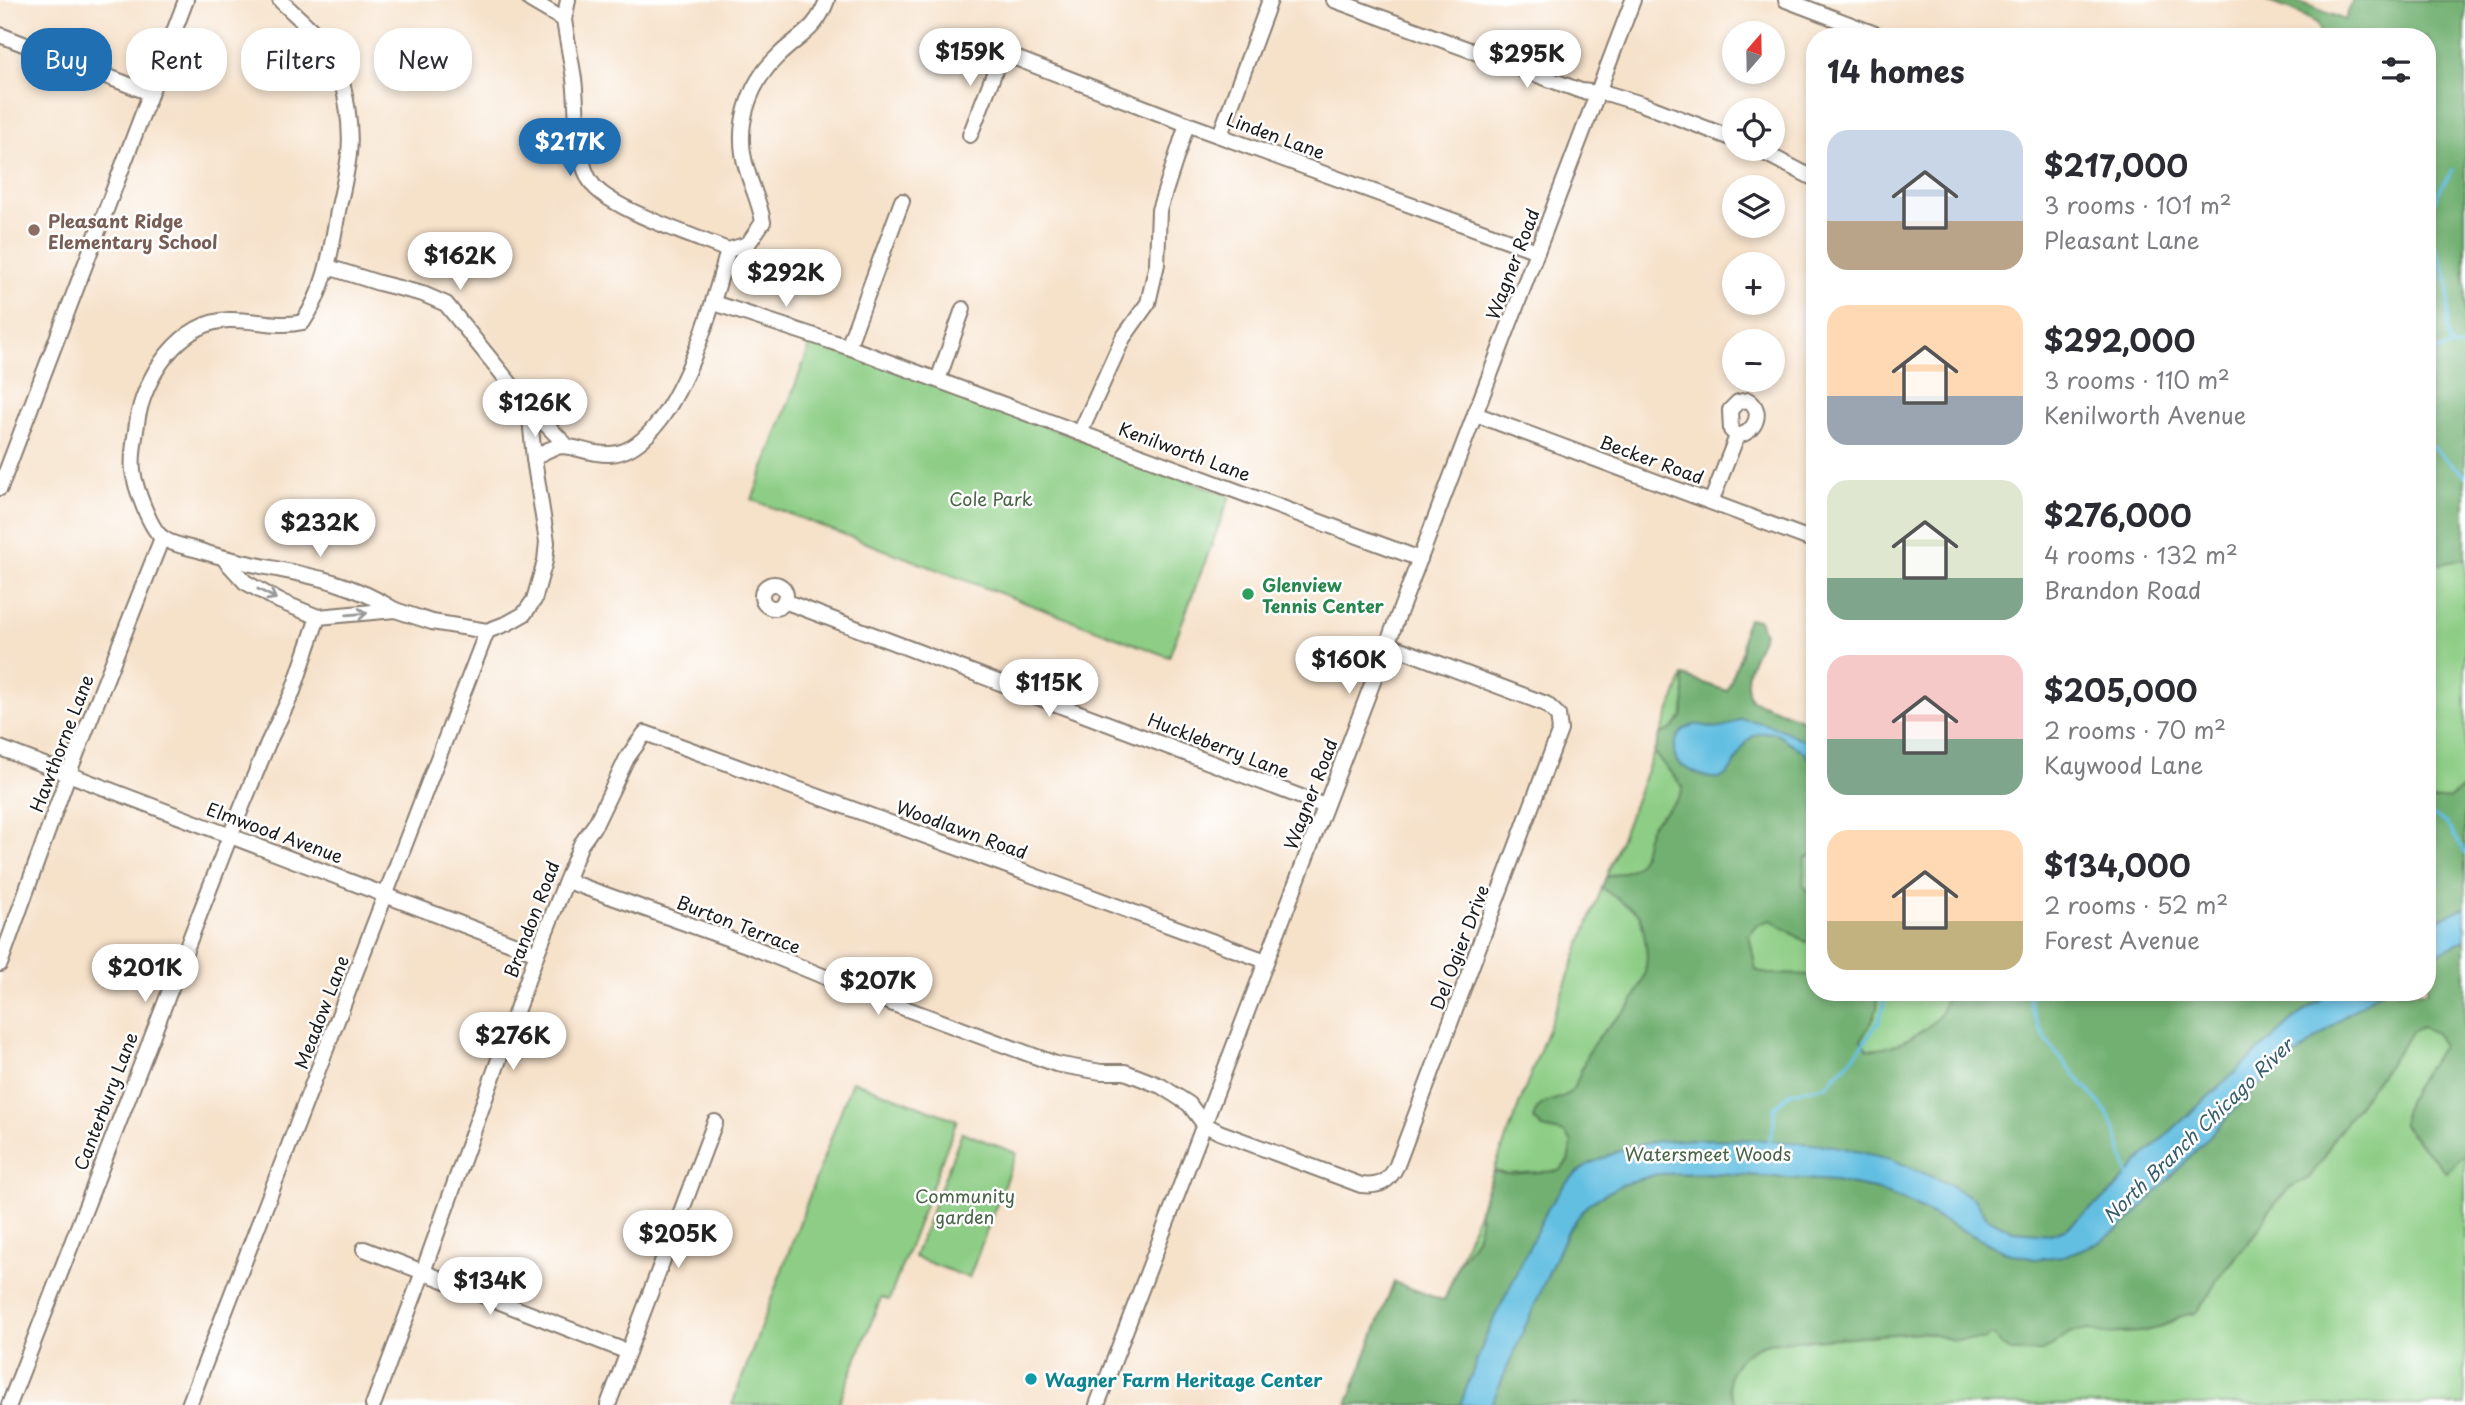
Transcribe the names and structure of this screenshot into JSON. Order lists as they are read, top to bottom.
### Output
{
  "streets": {
    "street": [
      "Linden Lane",
      "Wagner Road",
      "Kenilworth Lane",
      "Becker Road",
      "Hawthorne Lane",
      "Huckleberry Lane",
      "Woodlawn Road",
      "Elmwood Avenue",
      "Brandon Road",
      "Burton Terrace",
      "Del Ogier Drive",
      "Meadow Lane",
      "Canterbury Lane"
    ]
  },
  "crossings": [
    ["Linden Lane", "Wagner Road"],
    ["Wagner Road", "Kenilworth Lane"],
    ["Wagner Road", "Becker Road"],
    ["Wagner Road", "Huckleberry Lane"],
    ["Wagner Road", "Woodlawn Road"],
    ["Wagner Road", "Burton Terrace"],
    ["Wagner Road", "Del Ogier Drive"],
    ["Hawthorne Lane", "Elmwood Avenue"],
    ["Woodlawn Road", "Brandon Road"],
    ["Elmwood Avenue", "Brandon Road"],
    ["Elmwood Avenue", "Meadow Lane"],
    ["Elmwood Avenue", "Canterbury Lane"],
    ["Brandon Road", "Burton Terrace"],
    ["Burton Terrace", "Del Ogier Drive"]
  ],
  "water": ["North Branch Chicago River"],
  "parks": ["Cole Park", "Watersmeet Woods", "Community garden"],
  "places": ["Pleasant Ridge Elementary School", "Glenview Tennis Center", "Wagner Farm Heritage Center"],
  "north": "top",
  "page": {
    "map_buttons": ["+", "−"],
    "price": [
      "$159K",
      "$295K",
      "$217K",
      "$162K",
      "$292K",
      "$126K",
      "$232K",
      "$160K",
      "$115K",
      "$201K",
      "$207K",
      "$276K",
      "$205K",
      "$134K"
    ],
    "chip": [
      "Buy",
      "Rent",
      "Filters",
      "New"
    ],
    "heading": "14 homes",
    "list": [
      {
        "name": "$217,000",
        "note": "3 rooms · 101 m² · Pleasant Lane"
      },
      {
        "name": "$292,000",
        "note": "3 rooms · 110 m² · Kenilworth Avenue"
      },
      {
        "name": "$276,000",
        "note": "4 rooms · 132 m² · Brandon Road"
      },
      {
        "name": "$205,000",
        "note": "2 rooms · 70 m² · Kaywood Lane"
      },
      {
        "name": "$134,000",
        "note": "2 rooms · 52 m² · Forest Avenue"
      }
    ]
  }
}
